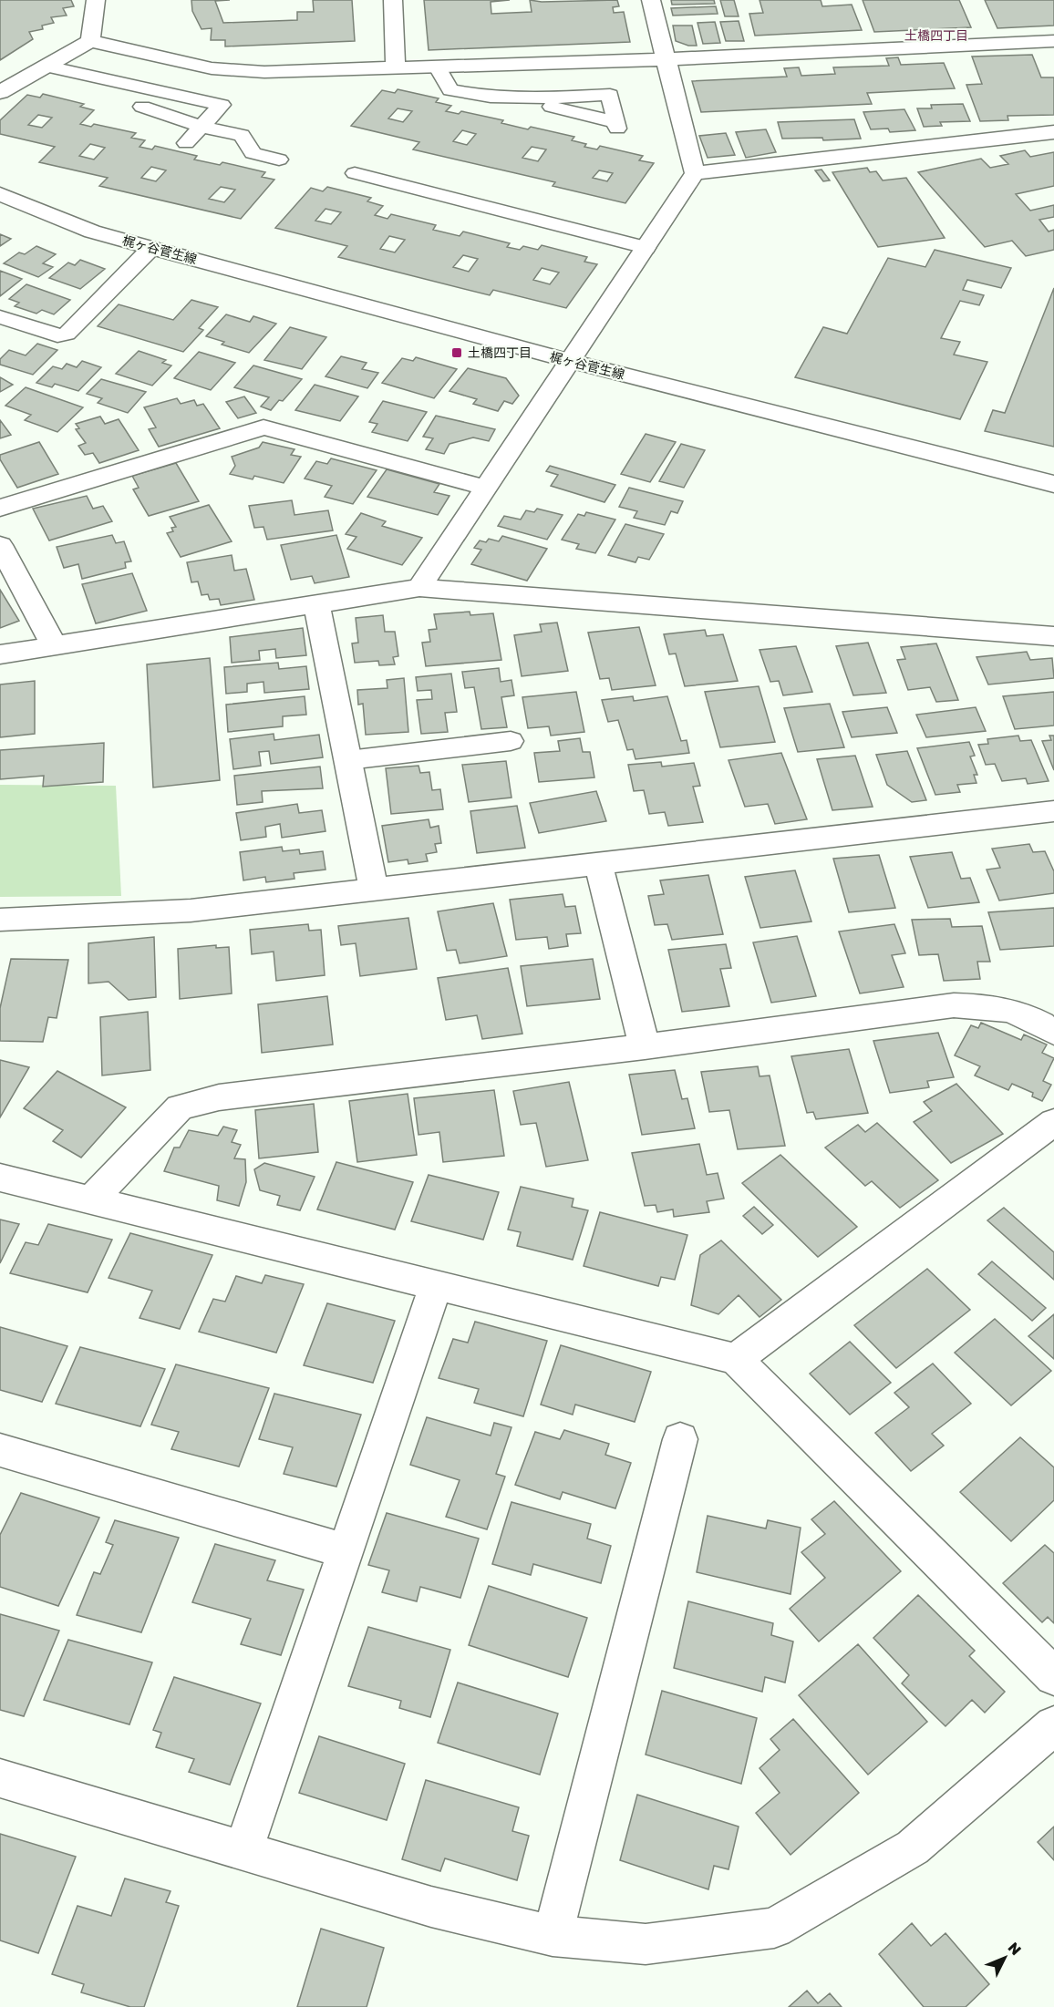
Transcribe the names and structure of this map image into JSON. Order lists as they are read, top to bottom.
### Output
{
  "streets": {
    "street": ["梶ヶ谷菅生線"]
  },
  "districts": ["土橋四丁目"],
  "places": {
    "transit": ["土橋四丁目"]
  },
  "north": "top right"
}
